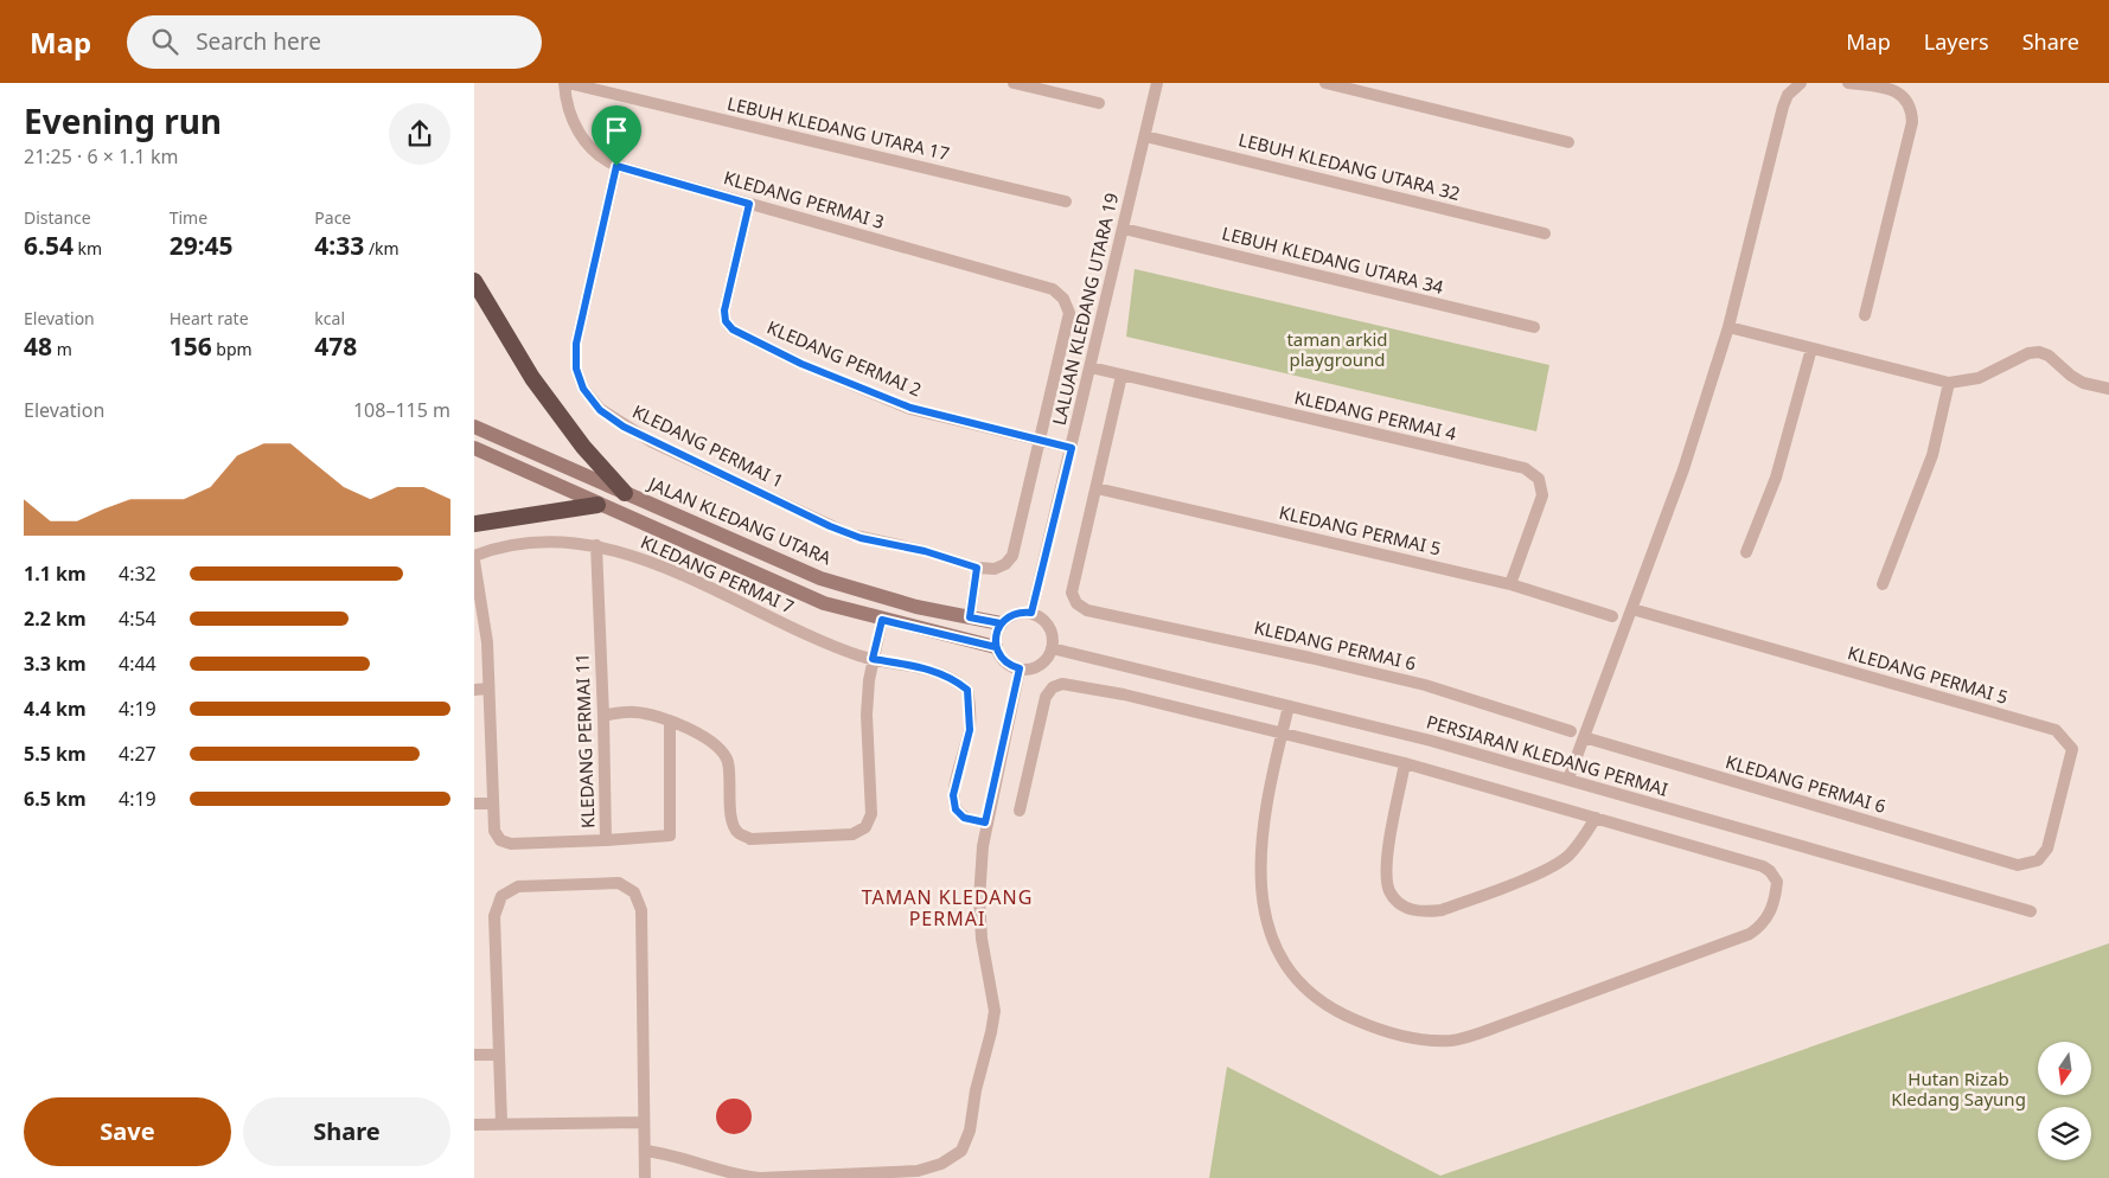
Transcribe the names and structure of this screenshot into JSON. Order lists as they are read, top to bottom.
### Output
{
  "streets": {
    "main road": ["JALAN KLEDANG UTARA"],
    "street": [
      "LEBUH KLEDANG UTARA 17",
      "LEBUH KLEDANG UTARA 32",
      "KLEDANG PERMAI 3",
      "LEBUH KLEDANG UTARA 34",
      "LALUAN KLEDANG UTARA 19",
      "KLEDANG PERMAI 2",
      "KLEDANG PERMAI 4",
      "KLEDANG PERMAI 1",
      "KLEDANG PERMAI 5",
      "KLEDANG PERMAI 7",
      "KLEDANG PERMAI 6",
      "KLEDANG PERMAI 11",
      "PERSIARAN KLEDANG PERMAI"
    ]
  },
  "crossings": [
    ["LEBUH KLEDANG UTARA 17", "KLEDANG PERMAI 3"],
    ["LEBUH KLEDANG UTARA 32", "LALUAN KLEDANG UTARA 19"],
    ["KLEDANG PERMAI 3", "KLEDANG PERMAI 2"],
    ["KLEDANG PERMAI 3", "KLEDANG PERMAI 1"],
    ["LEBUH KLEDANG UTARA 34", "LALUAN KLEDANG UTARA 19"],
    ["LALUAN KLEDANG UTARA 19", "KLEDANG PERMAI 2"],
    ["LALUAN KLEDANG UTARA 19", "KLEDANG PERMAI 4"],
    ["LALUAN KLEDANG UTARA 19", "JALAN KLEDANG UTARA"],
    ["LALUAN KLEDANG UTARA 19", "PERSIARAN KLEDANG PERMAI"],
    ["KLEDANG PERMAI 4", "KLEDANG PERMAI 5"],
    ["JALAN KLEDANG UTARA", "PERSIARAN KLEDANG PERMAI"],
    ["KLEDANG PERMAI 5", "KLEDANG PERMAI 6"],
    ["KLEDANG PERMAI 7", "KLEDANG PERMAI 11"]
  ],
  "districts": ["TAMAN KLEDANG PERMAI"],
  "parks": ["taman arkid playground", "Hutan Rizab Kledang Sayung"],
  "north": "bottom",
  "page": {
    "header": "Map",
    "search": "Search here",
    "nav": ["Map", "Layers", "Share"],
    "heading": ["Evening run", "21:25 · 6 × 1.1 km"],
    "stats": [
      ["Distance", "6.54 km"],
      ["Time", "29:45"],
      ["Pace", "4:33 /km"],
      ["Elevation", "48 m"],
      ["Heart rate", "156 bpm"],
      ["kcal", "478"]
    ],
    "chart": ["Elevation", "108–115 m"],
    "list": [
      {
        "name": "1.1 km",
        "note": "4:32"
      },
      {
        "name": "2.2 km",
        "note": "4:54"
      },
      {
        "name": "3.3 km",
        "note": "4:44"
      },
      {
        "name": "4.4 km",
        "note": "4:19"
      },
      {
        "name": "5.5 km",
        "note": "4:27"
      },
      {
        "name": "6.5 km",
        "note": "4:19"
      }
    ],
    "buttons": ["Save", "Share"]
  }
}
